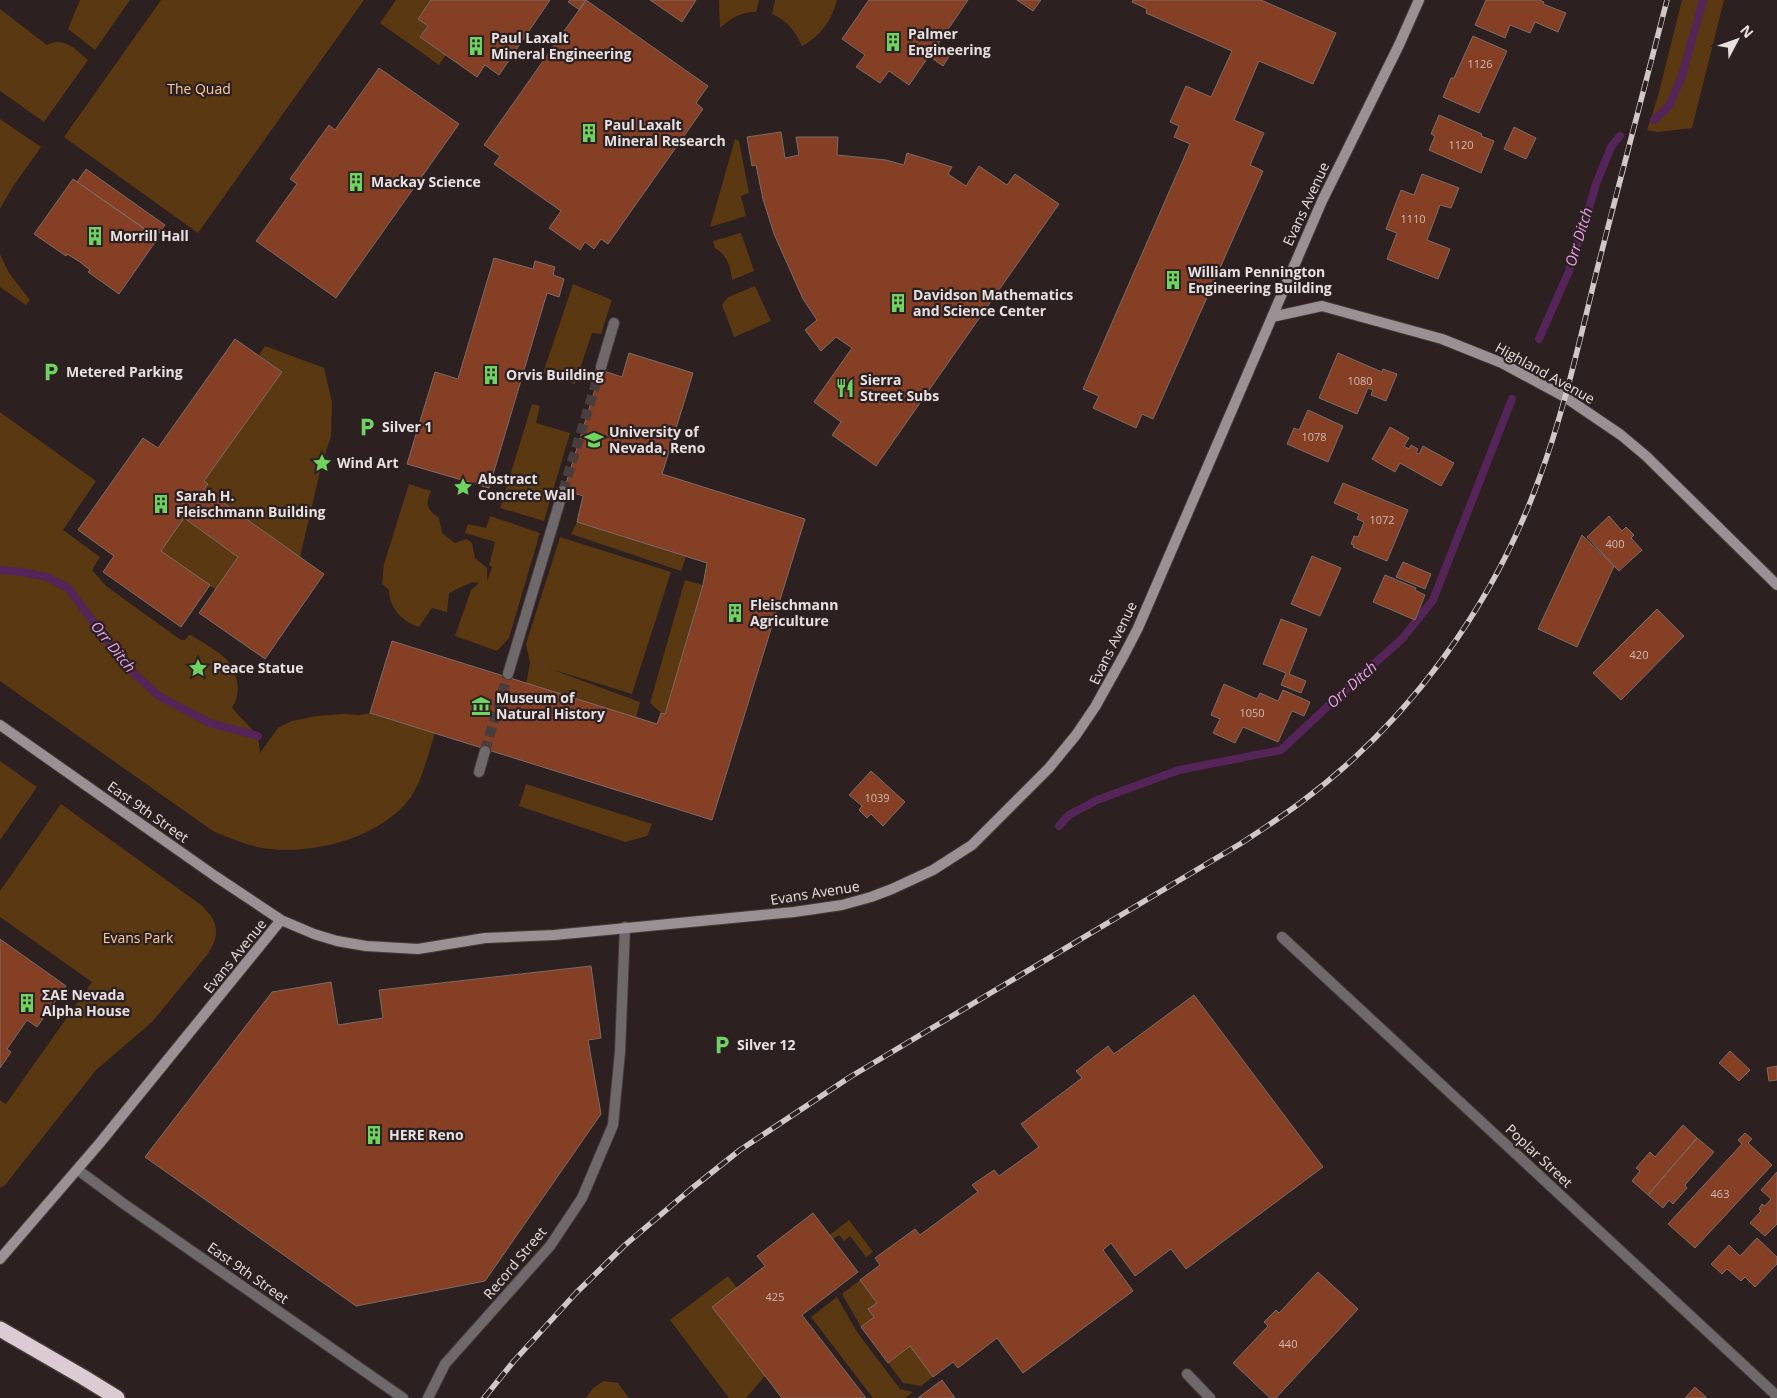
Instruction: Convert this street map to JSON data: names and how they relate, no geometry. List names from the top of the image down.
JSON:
{
  "streets": {
    "street": [
      "Evans Avenue",
      "Highland Avenue",
      "East 9th Street",
      "Poplar Street",
      "Record Street"
    ]
  },
  "crossings": [
    ["Evans Avenue", "Highland Avenue"],
    ["Evans Avenue", "East 9th Street"],
    ["Evans Avenue", "Record Street"]
  ],
  "water": ["Orr Ditch"],
  "parks": ["The Quad", "Evans Park"],
  "places": {
    "building": [
      "Palmer Engineering",
      "Paul Laxalt Mineral Engineering",
      "Paul Laxalt Mineral Research",
      "Mackay Science",
      "Morrill Hall",
      "William Pennington Engineering Building",
      "Davidson Mathematics and Science Center",
      "Orvis Building",
      "Sarah H. Fleischmann Building",
      "Fleischmann Agriculture",
      "ΣΑΕ Nevada Alpha House",
      "HERE Reno"
    ],
    "parking": ["Metered Parking", "Silver 1", "Silver 12"],
    "restaurant": ["Sierra Street Subs"],
    "school or university": ["University of Nevada, Reno"],
    "place": ["Wind Art", "Abstract Concrete Wall", "Peace Statue"],
    "museum": ["Museum of Natural History"]
  },
  "house_numbers": [
    "1126",
    "1120",
    "1110",
    "1080",
    "1078",
    "1072",
    "400",
    "420",
    "1050",
    "1039",
    "463",
    "425",
    "440"
  ],
  "north": "top right"
}
